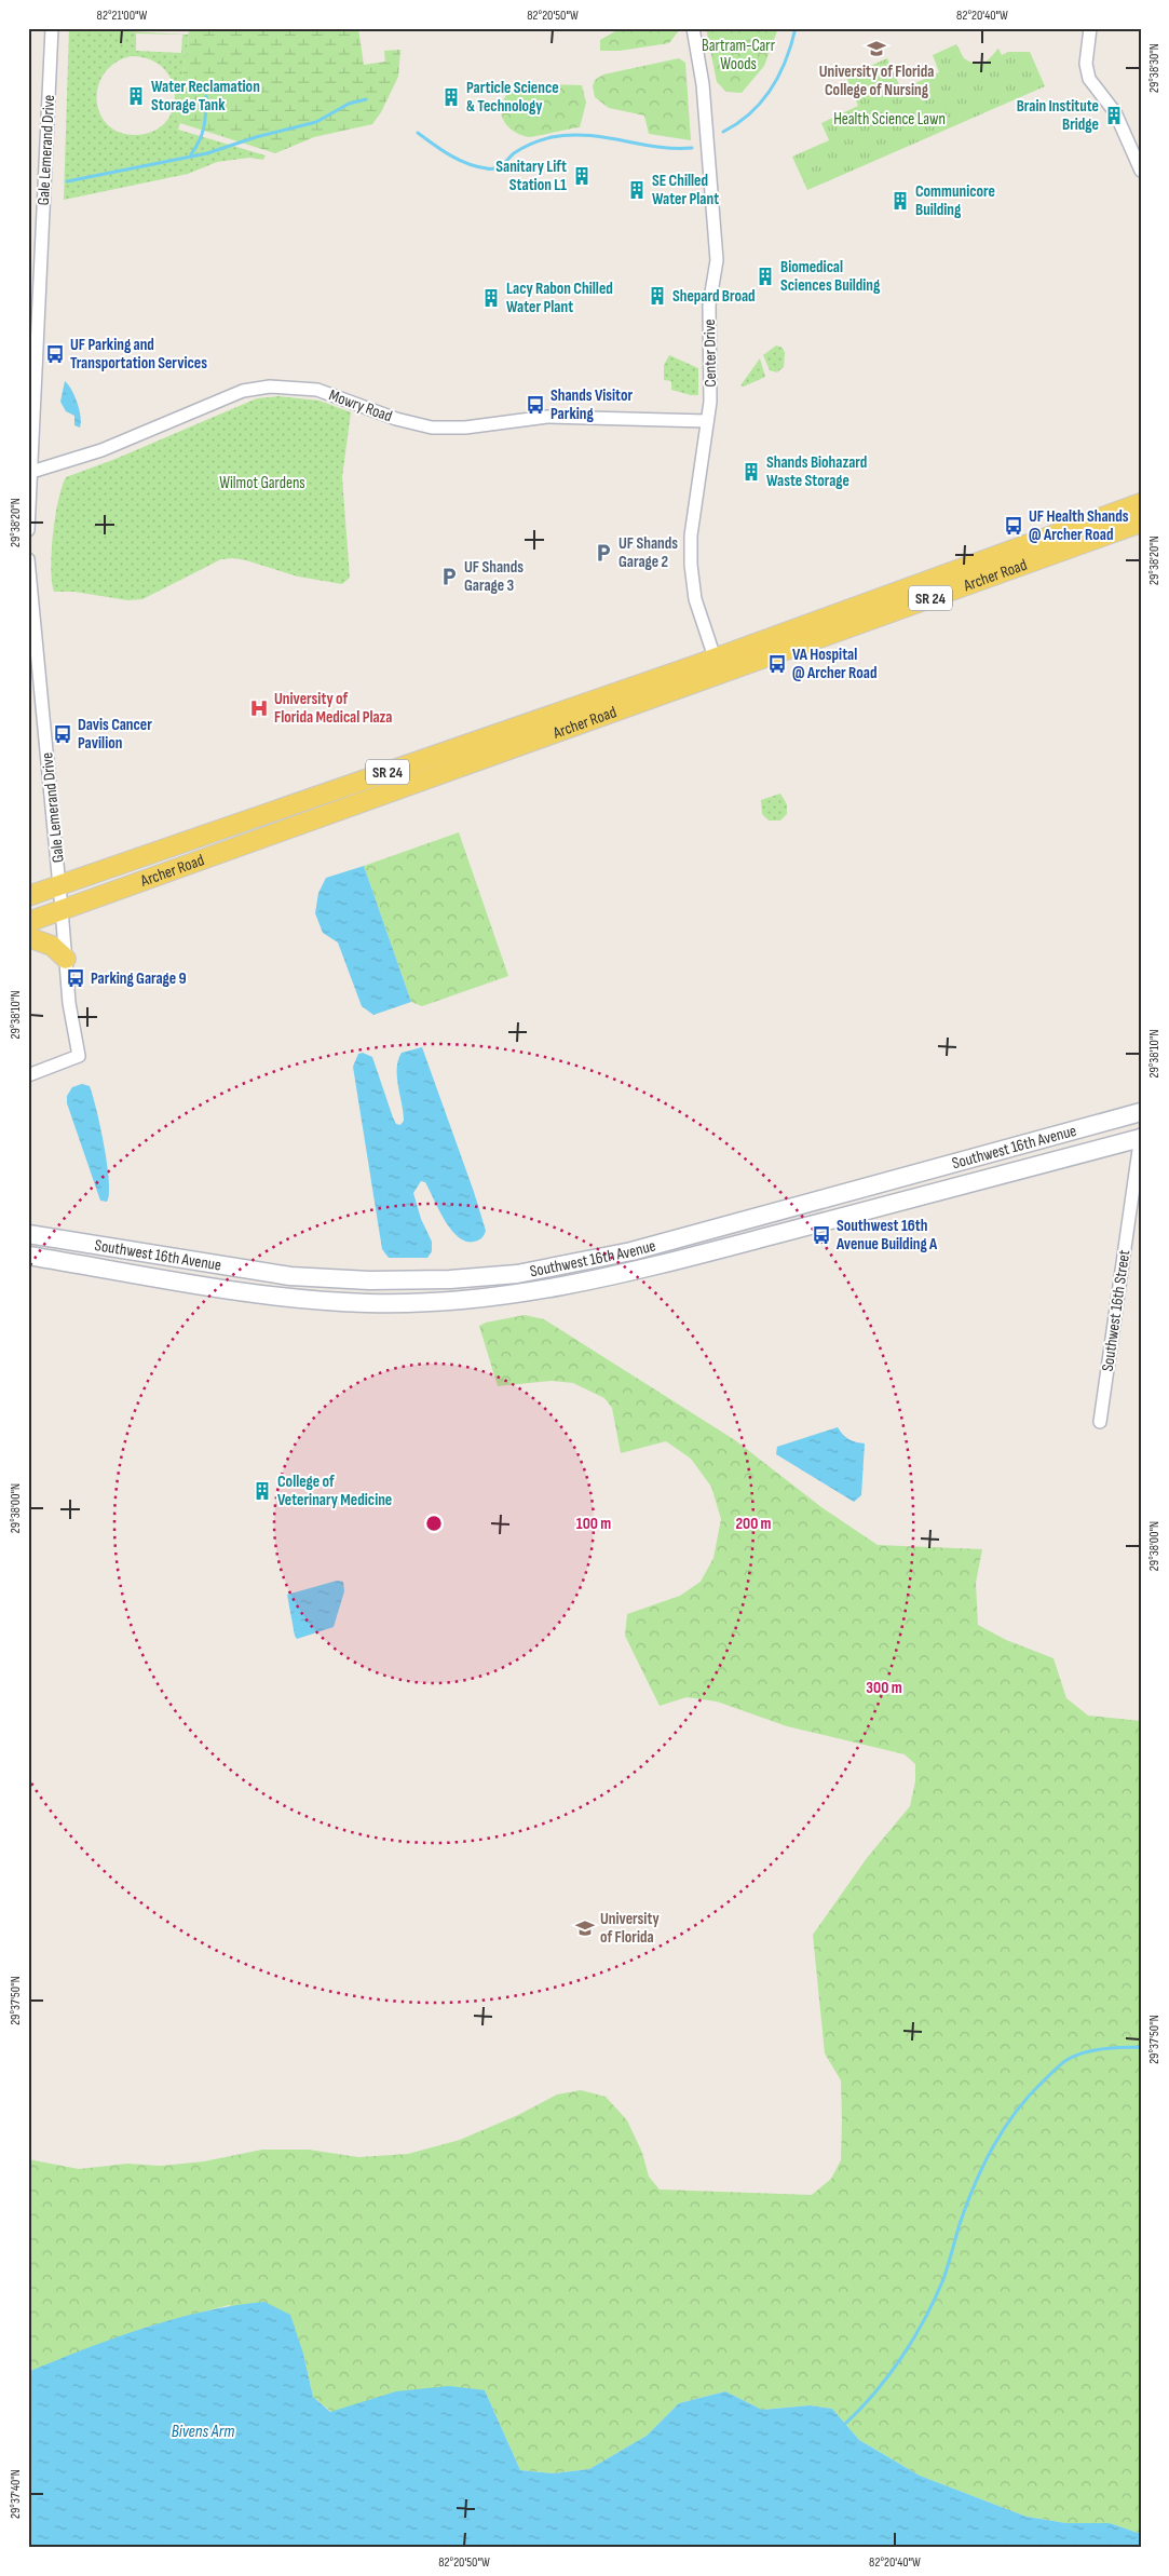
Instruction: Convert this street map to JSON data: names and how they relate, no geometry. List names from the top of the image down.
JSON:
{
  "streets": {
    "main road": ["Archer Road", "SR 24", "Southwest 16th Avenue"],
    "street": [
      "Gale Lemerand Drive",
      "Center Drive",
      "Mowry Road",
      "Southwest 16th Street"
    ]
  },
  "crossings": [
    ["Gale Lemerand Drive", "Mowry Road"],
    ["Gale Lemerand Drive", "Archer Road"],
    ["Center Drive", "Mowry Road"],
    ["Center Drive", "Archer Road"],
    ["Southwest 16th Avenue", "Southwest 16th Street"]
  ],
  "water": ["Bivens Arm"],
  "parks": ["Bartram-Carr Woods", "Health Science Lawn", "Wilmot Gardens"],
  "places": {
    "school or university": ["University of Florida College of Nursing", "University of Florida"],
    "building": [
      "Water Reclamation Storage Tank",
      "Particle Science & Technology",
      "Brain Institute Bridge",
      "Sanitary Lift Station L1",
      "SE Chilled Water Plant",
      "Communicore Building",
      "Biomedical Sciences Building",
      "Shepard Broad",
      "Lacy Rabon Chilled Water Plant",
      "Shands Biohazard Waste Storage",
      "College of Veterinary Medicine"
    ],
    "bus stop": [
      "UF Parking and Transportation Services",
      "Shands Visitor Parking",
      "UF Health Shands @ Archer Road",
      "VA Hospital @ Archer Road",
      "Davis Cancer Pavilion",
      "Parking Garage 9",
      "Southwest 16th Avenue Building A"
    ],
    "parking": ["UF Shands Garage 2", "UF Shands Garage 3"],
    "hospital": ["University of Florida Medical Plaza"]
  },
  "coordinates": [
    "82°21'00\"W",
    "82°20'50\"W",
    "82°20'40\"W",
    "29°38'30\"N",
    "29°38'20\"N",
    "29°38'10\"N",
    "29°38'00\"N",
    "29°37'50\"N",
    "29°37'40\"N"
  ],
  "rings": ["100 m", "200 m", "300 m"]
}
